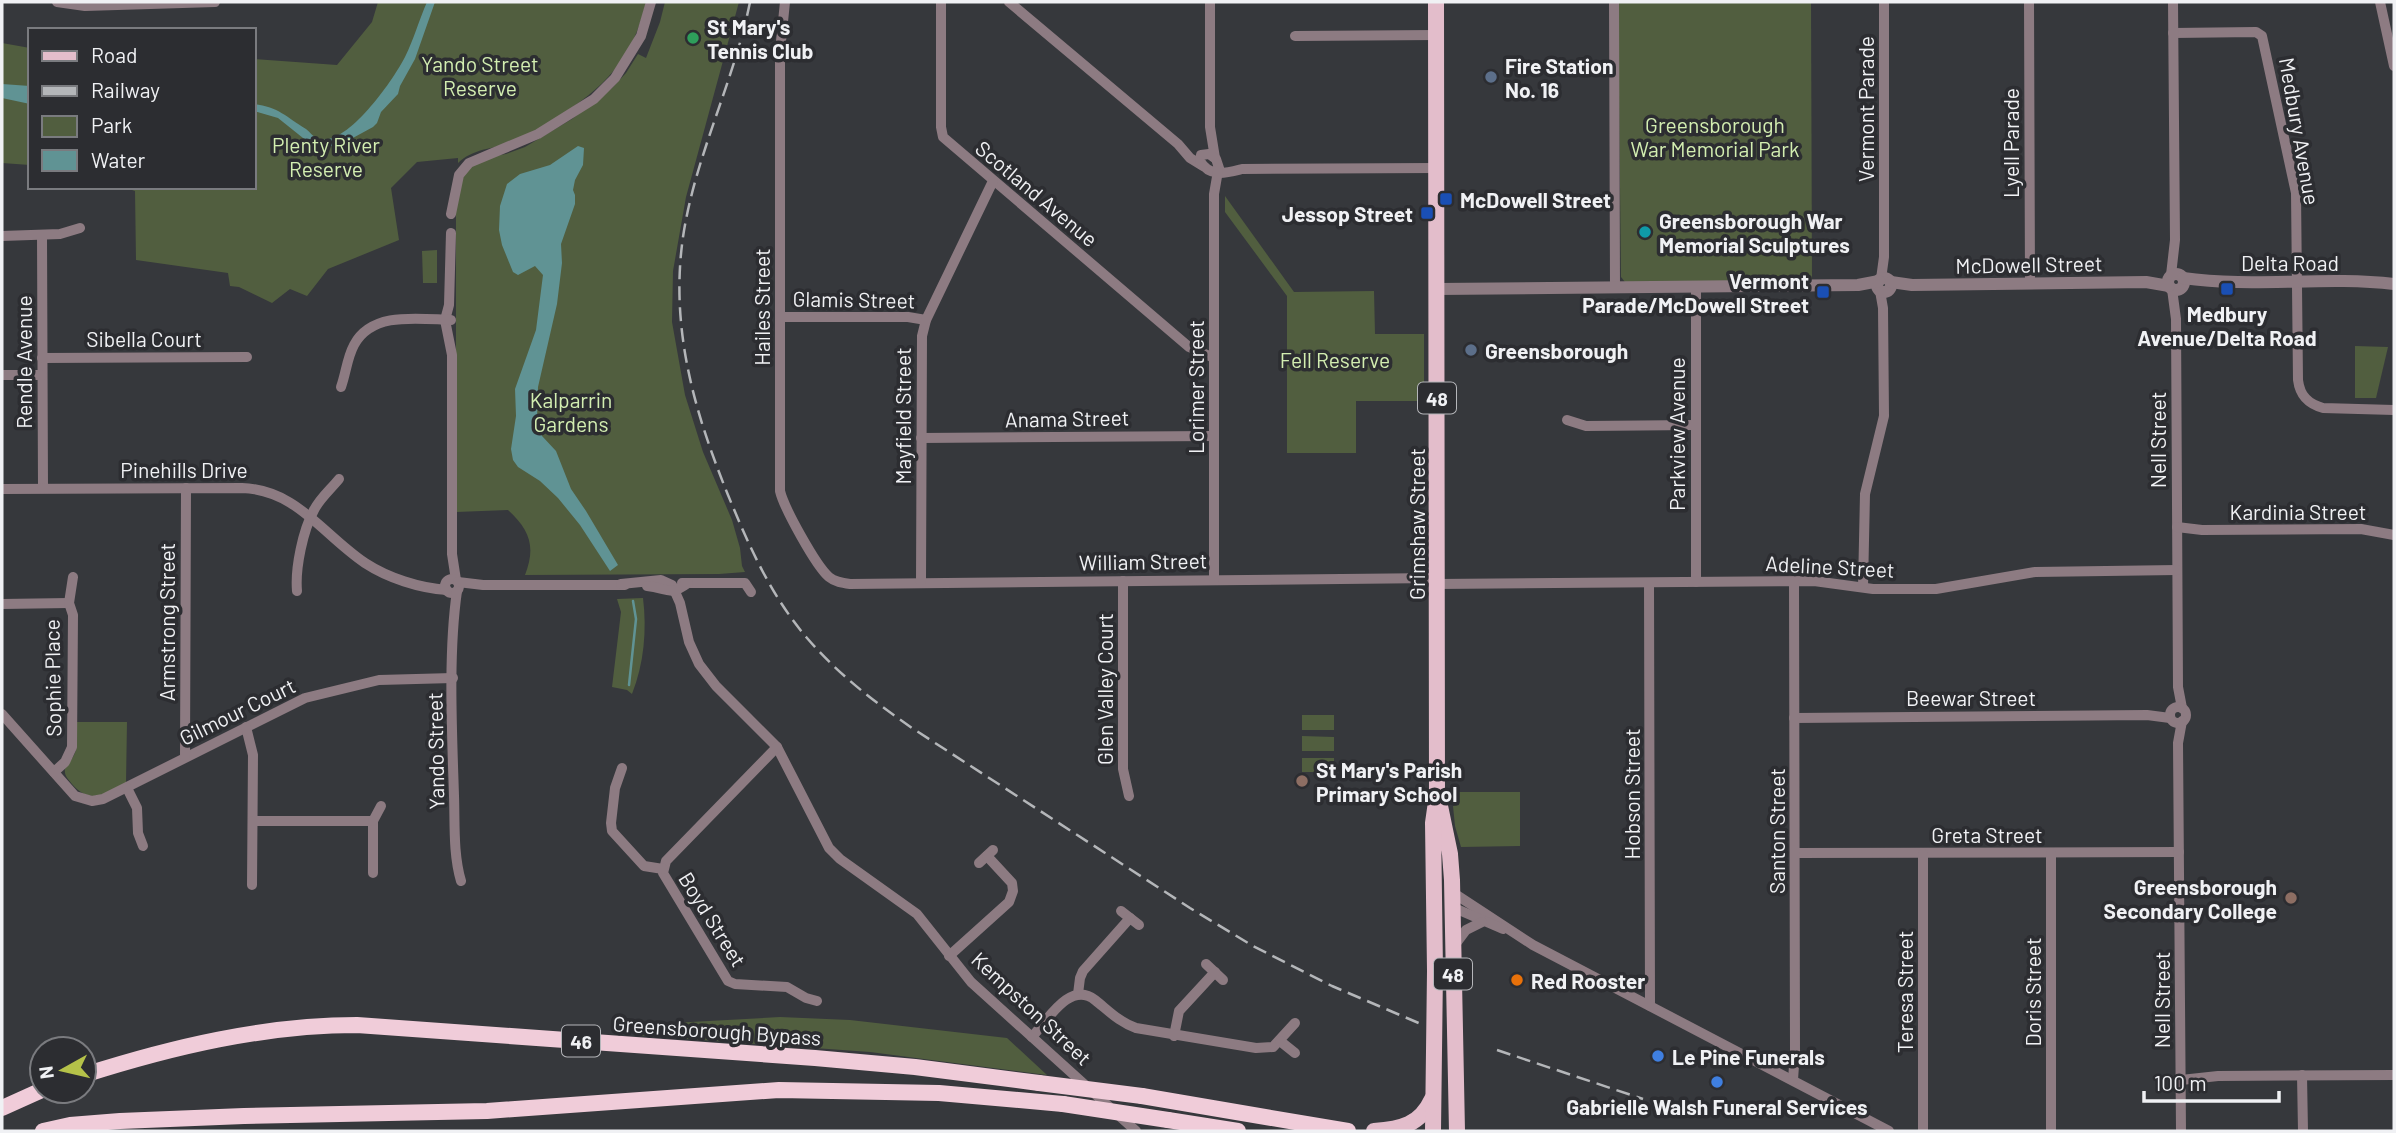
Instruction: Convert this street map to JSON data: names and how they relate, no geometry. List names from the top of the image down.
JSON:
{
  "streets": {
    "highway": ["Greensborough Bypass", "46"],
    "main road": ["48", "Grimshaw Street"],
    "street": [
      "Vermont Parade",
      "Medbury Avenue",
      "Lyell Parade",
      "Scotland Avenue",
      "Delta Road",
      "McDowell Street",
      "Glamis Street",
      "Hailes Street",
      "Sibella Court",
      "Rendle Avenue",
      "Lorimer Street",
      "Mayfield Street",
      "Anama Street",
      "Parkview Avenue",
      "Nell Street",
      "Pinehills Drive",
      "Kardinia Street",
      "William Street",
      "Adeline Street",
      "Armstrong Street",
      "Sophie Place",
      "Glen Valley Court",
      "Beewar Street",
      "Gilmour Court",
      "Yando Street",
      "Hobson Street",
      "Santon Street",
      "Greta Street",
      "Boyd Street",
      "Teresa Street",
      "Doris Street",
      "Kempston Street"
    ]
  },
  "crossings": [
    ["Vermont Parade", "McDowell Street"],
    ["Vermont Parade", "Adeline Street"],
    ["Medbury Avenue", "Delta Road"],
    ["Medbury Avenue", "Nell Street"],
    ["Lyell Parade", "McDowell Street"],
    ["Scotland Avenue", "Lorimer Street"],
    ["Scotland Avenue", "Mayfield Street"],
    ["Delta Road", "McDowell Street"],
    ["Delta Road", "Nell Street"],
    ["McDowell Street", "Parkview Avenue"],
    ["McDowell Street", "Nell Street"],
    ["McDowell Street", "Grimshaw Street"],
    ["Glamis Street", "Hailes Street"],
    ["Glamis Street", "Mayfield Street"],
    ["Hailes Street", "William Street"],
    ["Sibella Court", "Rendle Avenue"],
    ["Rendle Avenue", "Pinehills Drive"],
    ["Lorimer Street", "Anama Street"],
    ["Lorimer Street", "William Street"],
    ["Mayfield Street", "Anama Street"],
    ["Mayfield Street", "William Street"],
    ["Parkview Avenue", "Adeline Street"],
    ["Nell Street", "Kardinia Street"],
    ["Nell Street", "Adeline Street"],
    ["Nell Street", "Beewar Street"],
    ["Nell Street", "Greta Street"],
    ["Pinehills Drive", "Armstrong Street"],
    ["Pinehills Drive", "Yando Street"],
    ["Pinehills Drive", "Kempston Street"],
    ["Grimshaw Street", "William Street"],
    ["Grimshaw Street", "Adeline Street"],
    ["William Street", "Adeline Street"],
    ["William Street", "Glen Valley Court"],
    ["Adeline Street", "Hobson Street"],
    ["Adeline Street", "Santon Street"],
    ["Armstrong Street", "Gilmour Court"],
    ["Sophie Place", "Gilmour Court"],
    ["Beewar Street", "Santon Street"],
    ["Gilmour Court", "Yando Street"],
    ["Santon Street", "Greta Street"],
    ["Greta Street", "Teresa Street"],
    ["Greta Street", "Doris Street"],
    ["Boyd Street", "Kempston Street"]
  ],
  "parks": [
    "Yando Street Reserve",
    "Greensborough War Memorial Park",
    "Plenty River Reserve",
    "Fell Reserve",
    "Kalparrin Gardens"
  ],
  "places": {
    "other": [
      "St Mary's Tennis Club",
      "Fire Station No. 16",
      "Greensborough War Memorial Sculptures",
      "Greensborough",
      "St Mary's Parish Primary School",
      "Greensborough Secondary College",
      "Red Rooster",
      "Le Pine Funerals",
      "Gabrielle Walsh Funeral Services"
    ],
    "transit": [
      "McDowell Street",
      "Jessop Street",
      "Medbury Avenue/Delta Road",
      "Vermont Parade/McDowell Street"
    ]
  },
  "legend": [
    "Road",
    "Railway",
    "Park",
    "Water"
  ],
  "scale_bar": "100 m",
  "north": "left"
}
